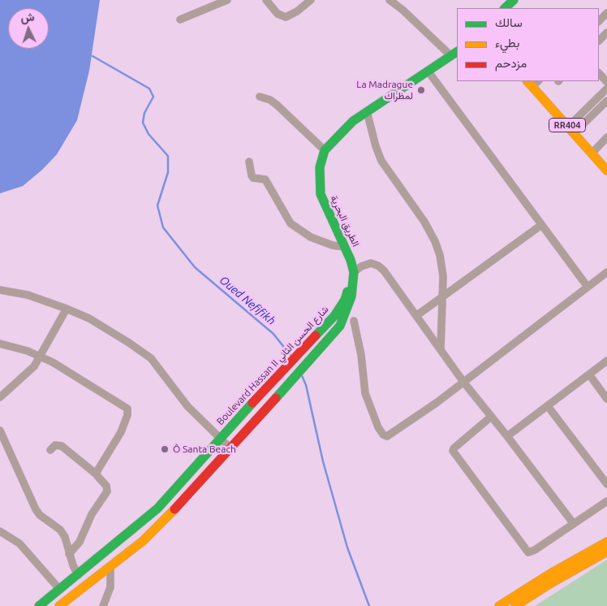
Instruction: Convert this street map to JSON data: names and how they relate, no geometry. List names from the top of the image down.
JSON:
{
  "streets": {
    "main road": ["RR404", "الطريق البحرية", "Boulevard Hassan II شارع الحسن الثاني"]
  },
  "crossings": [
    ["الطريق البحرية", "Boulevard Hassan II شارع الحسن الثاني"]
  ],
  "water": ["Oued Nefifikh"],
  "places": ["La Madrague لمظراك", "Ô Santa Beach"],
  "legend": ["سالك", "بطيء", "مزدحم"],
  "north": "top"
}
